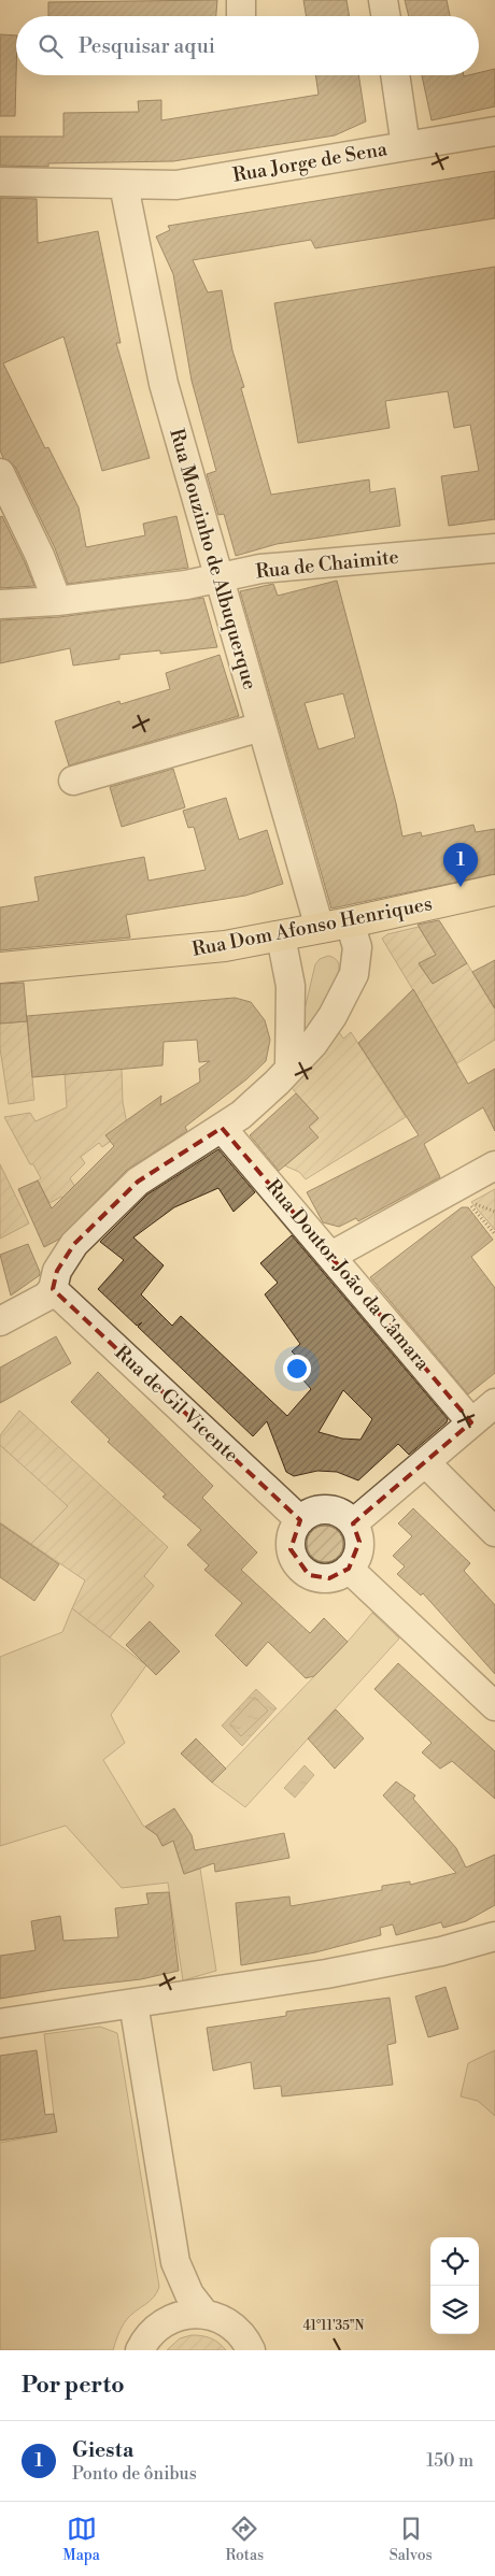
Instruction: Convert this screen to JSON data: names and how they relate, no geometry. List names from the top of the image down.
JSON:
{
  "streets": {
    "main road": ["Rua Dom Afonso Henriques"],
    "street": [
      "Rua Jorge de Sena",
      "Rua Mouzinho de Albuquerque",
      "Rua de Chaimite",
      "Rua Doutor João da Câmara",
      "Rua de Gil Vicente"
    ]
  },
  "crossings": [
    ["Rua Jorge de Sena", "Rua Mouzinho de Albuquerque"],
    ["Rua Mouzinho de Albuquerque", "Rua de Chaimite"],
    ["Rua Mouzinho de Albuquerque", "Rua Dom Afonso Henriques"]
  ],
  "page": {
    "search": "Pesquisar aqui",
    "pins": "1",
    "heading": "Por perto",
    "list": [
      {
        "mark": "1",
        "name": "Giesta",
        "note": "Ponto de ônibus",
        "value": "150 m"
      }
    ],
    "nav": ["Mapa", "Rotas", "Salvos"]
  },
  "coordinates": ["41°11'35\"N"]
}
